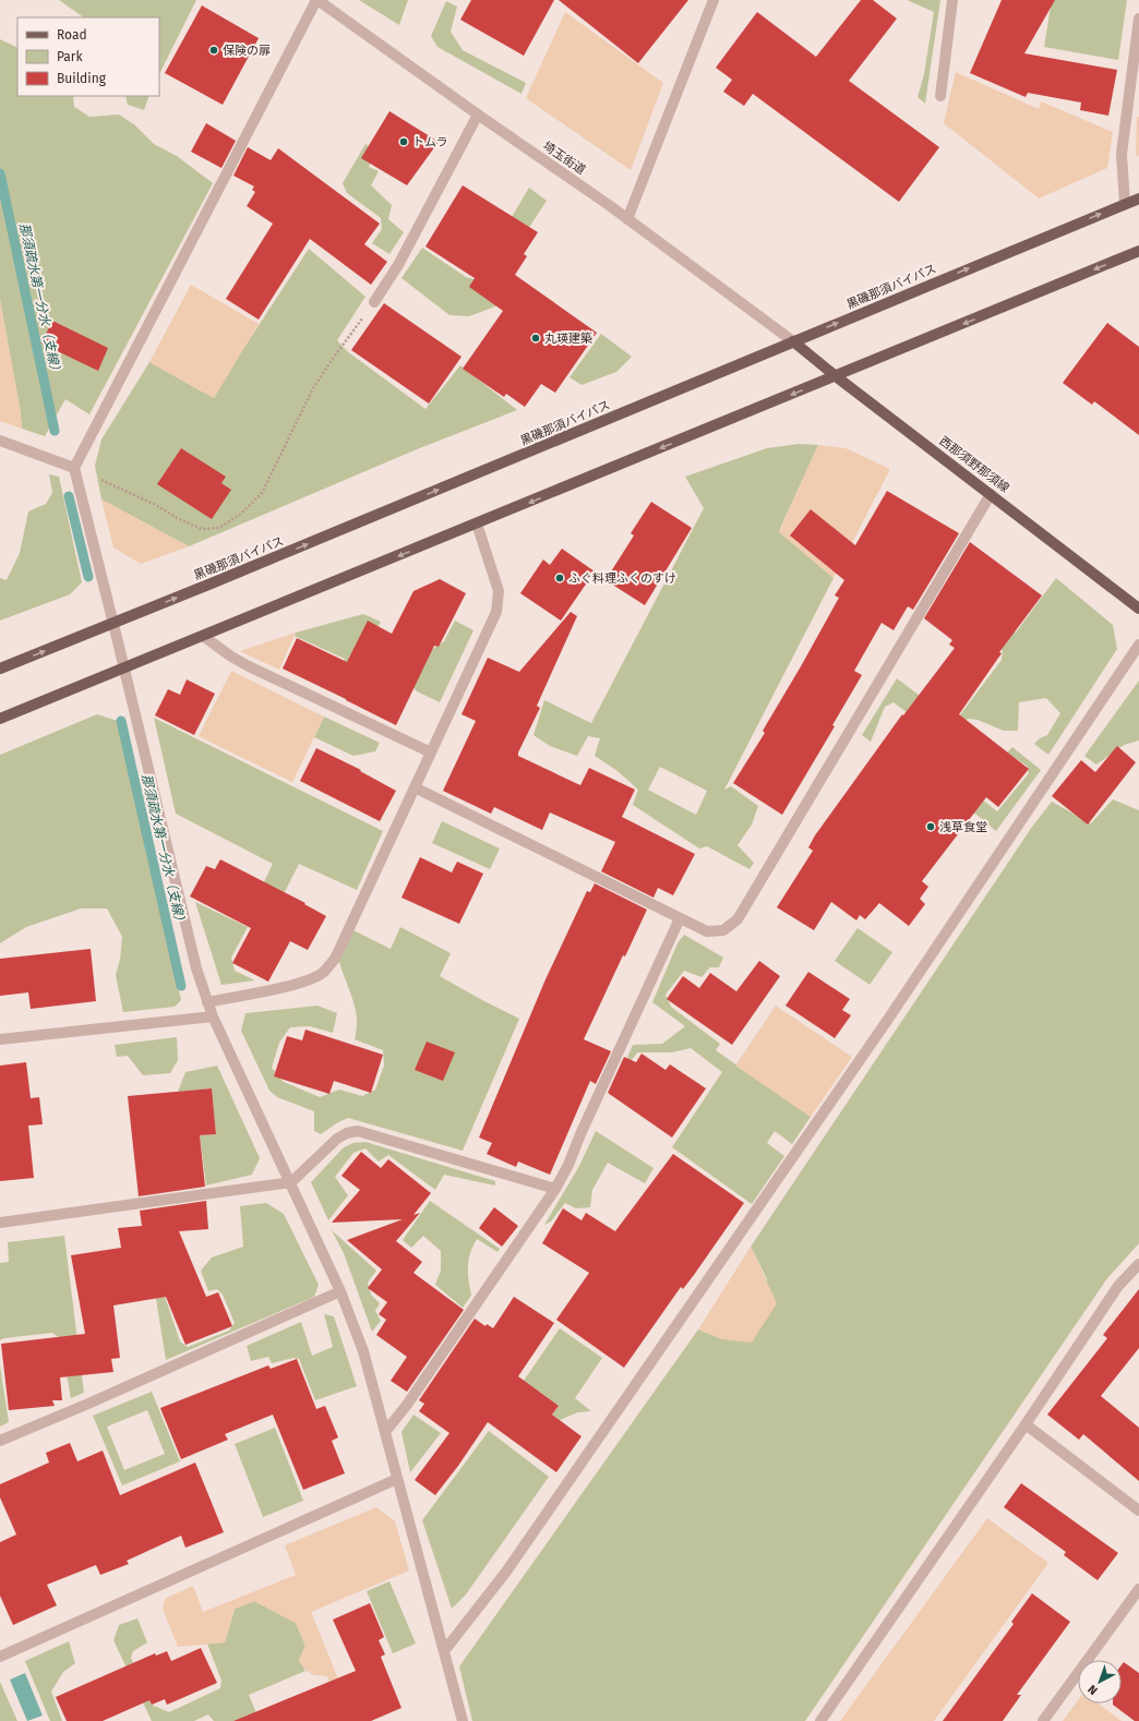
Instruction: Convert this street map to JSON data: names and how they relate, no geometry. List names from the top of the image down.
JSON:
{
  "streets": {
    "main road": ["黒磯那須バイパス", "西那須野那須線"],
    "street": ["埼玉街道"]
  },
  "crossings": [
    ["埼玉街道", "黒磯那須バイパス"],
    ["埼玉街道", "西那須野那須線"],
    ["黒磯那須バイパス", "西那須野那須線"]
  ],
  "water": ["那須疏水第一分水（支線）"],
  "places": [
    "保険の扉",
    "トムラ",
    "丸瑛建築",
    "ふぐ料理ふくのすけ",
    "浅草食堂"
  ],
  "legend": ["Road", "Park", "Building"],
  "north": "bottom left"
}
